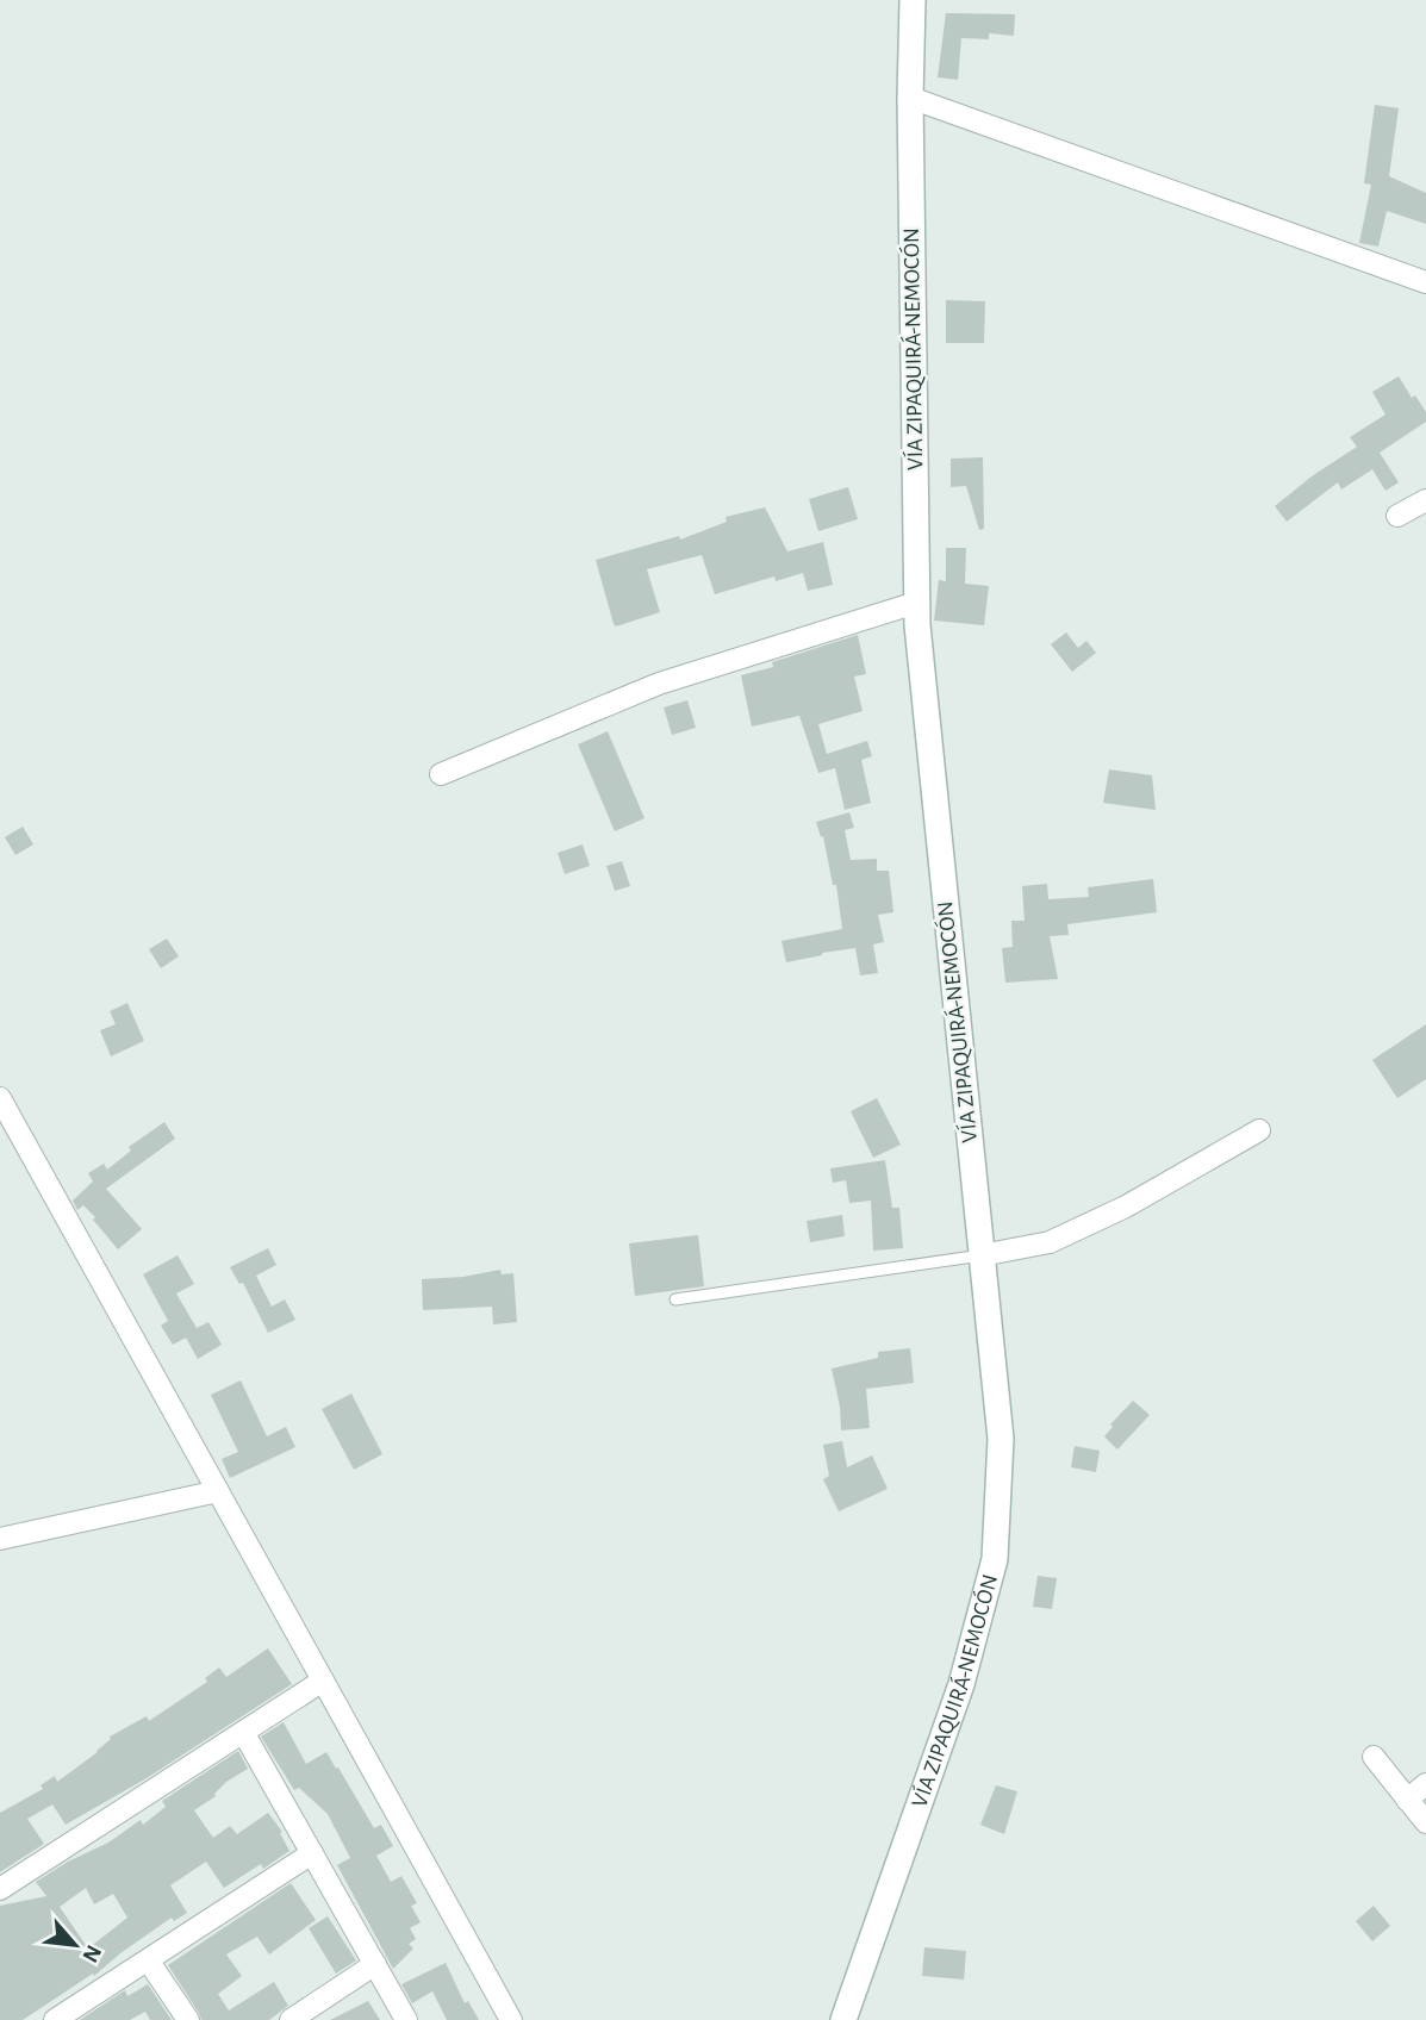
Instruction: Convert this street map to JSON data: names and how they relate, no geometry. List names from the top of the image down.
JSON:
{
  "streets": {
    "main road": ["VÍA ZIPAQUIRÁ-NEMOCÓN"]
  },
  "north": "bottom right"
}
